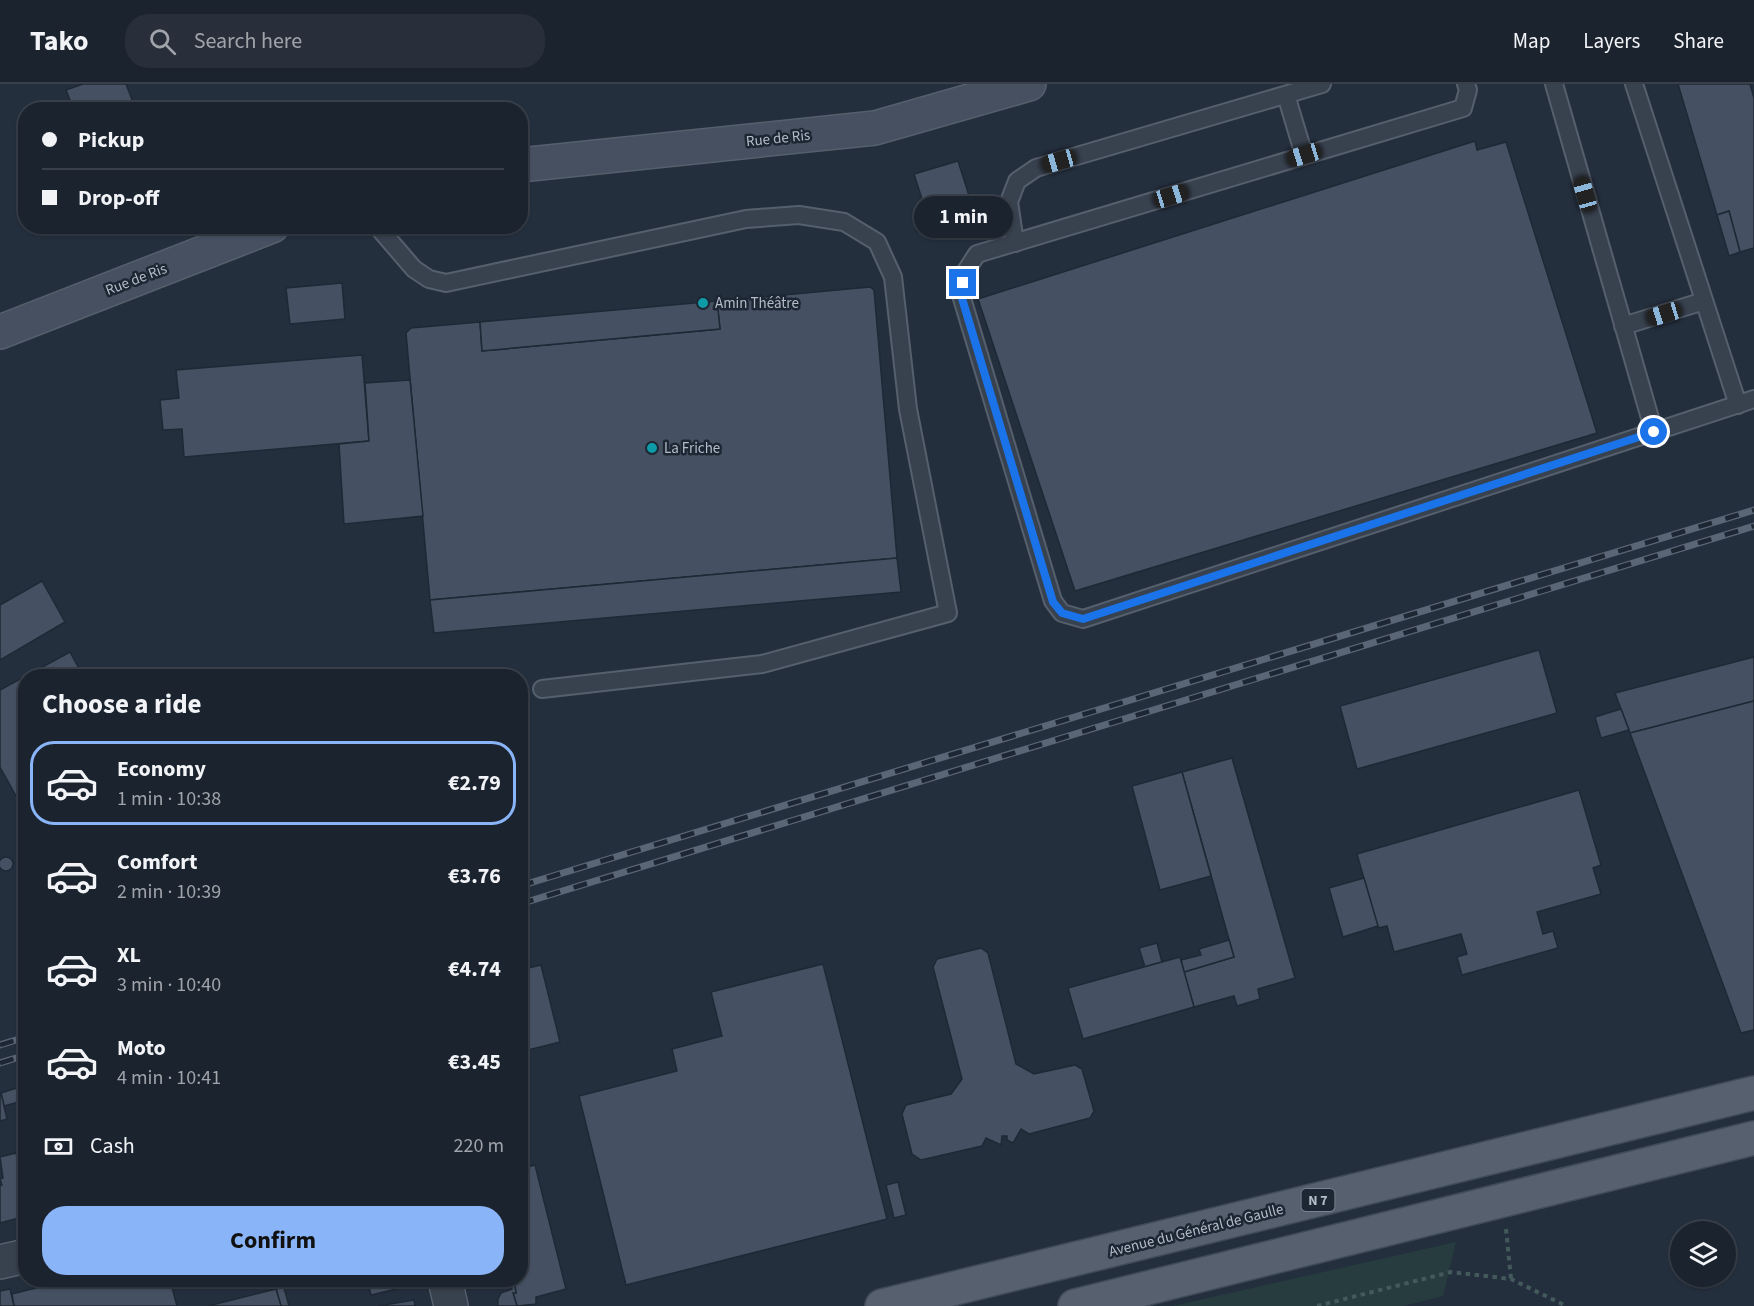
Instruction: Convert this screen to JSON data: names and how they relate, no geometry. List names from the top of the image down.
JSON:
{
  "streets": {
    "main road": ["Rue de Ris", "N 7", "Avenue du Général de Gaulle"]
  },
  "places": ["Amin Théâtre", "La Friche"],
  "page": {
    "header": "Tako",
    "search": "Search here",
    "nav": ["Map", "Layers", "Share"],
    "banner": ["Pickup", "Drop-off"],
    "bubble": "1 min",
    "heading": "Choose a ride",
    "list": [
      {
        "name": "Economy",
        "note": "1 min · 10:38",
        "value": "€2.79"
      },
      {
        "name": "Comfort",
        "note": "2 min · 10:39",
        "value": "€3.76"
      },
      {
        "name": "XL",
        "note": "3 min · 10:40",
        "value": "€4.74"
      },
      {
        "name": "Moto",
        "note": "4 min · 10:41",
        "value": "€3.45"
      }
    ],
    "pay": ["Cash", "220 m"],
    "buttons": "Confirm"
  }
}
